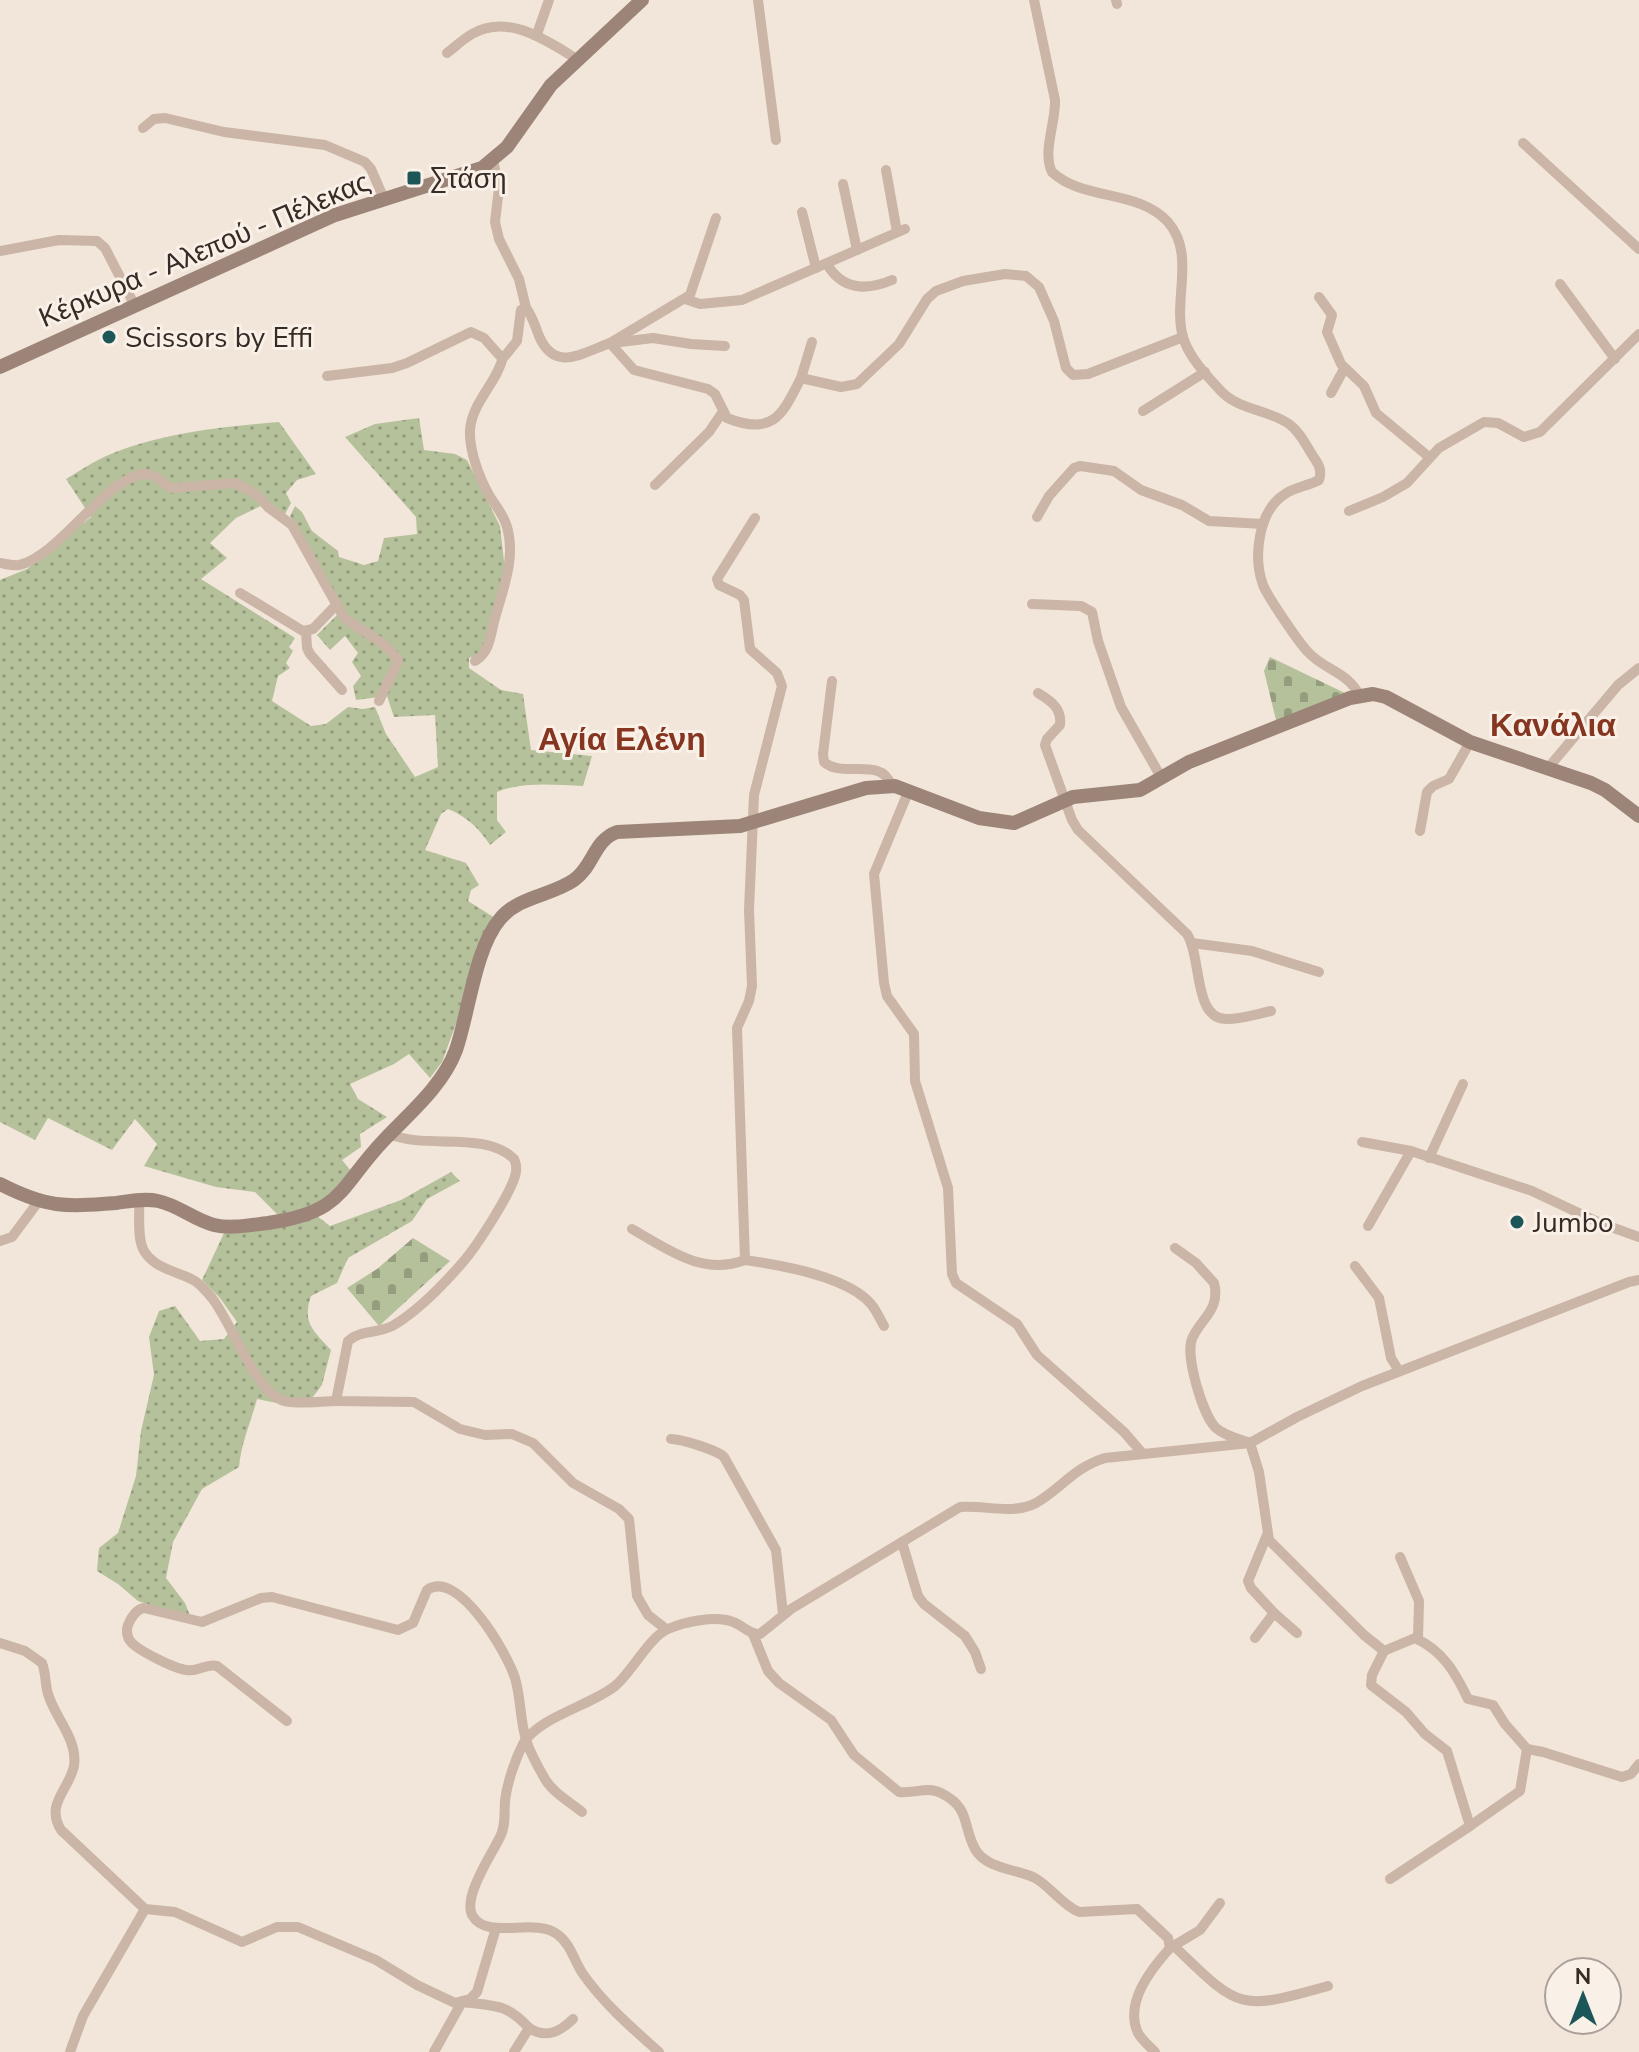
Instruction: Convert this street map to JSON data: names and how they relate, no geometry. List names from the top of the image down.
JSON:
{
  "streets": {
    "street": ["Κέρκυρα - Αλεπού - Πέλεκας"]
  },
  "districts": ["Κανάλια", "Αγία Ελένη"],
  "places": {
    "transit": ["Στάση"],
    "other": ["Scissors by Effi", "Jumbo"]
  },
  "north": "top"
}
